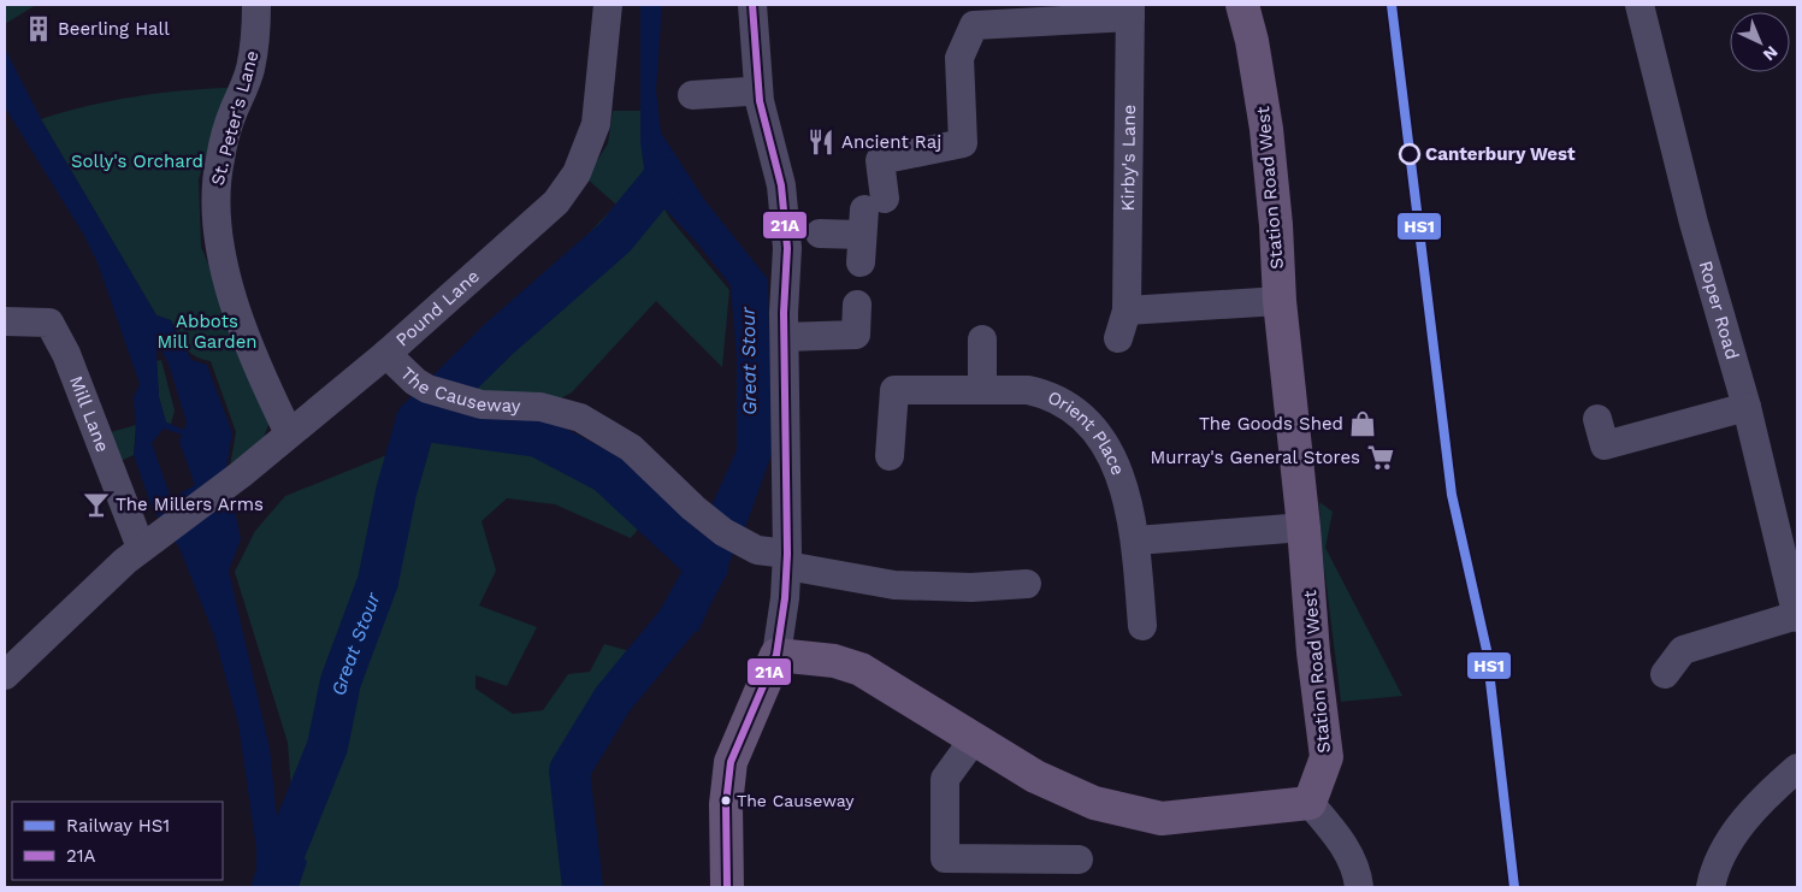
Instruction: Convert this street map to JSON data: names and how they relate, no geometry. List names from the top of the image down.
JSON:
{
  "streets": {
    "main road": ["Station Road West"],
    "street": [
      "St. Peter's Lane",
      "Kirby's Lane",
      "Pound Lane",
      "Roper Road",
      "The Causeway",
      "Mill Lane",
      "Orient Place"
    ]
  },
  "crossings": [
    ["St. Peter's Lane", "Pound Lane"],
    ["Pound Lane", "The Causeway"],
    ["Pound Lane", "Mill Lane"]
  ],
  "water": ["Great Stour"],
  "parks": ["Solly's Orchard", "Abbots Mill Garden"],
  "places": {
    "building": ["Beerling Hall"],
    "restaurant": ["Ancient Raj"],
    "other": ["Canterbury West", "The Causeway"],
    "shop": ["The Goods Shed"],
    "supermarket": ["Murray's General Stores"],
    "bar": ["The Millers Arms"]
  },
  "lines": ["rail line HS1", "transit line 21A"],
  "legend": ["Railway HS1", "21A"],
  "north": "bottom right"
}
